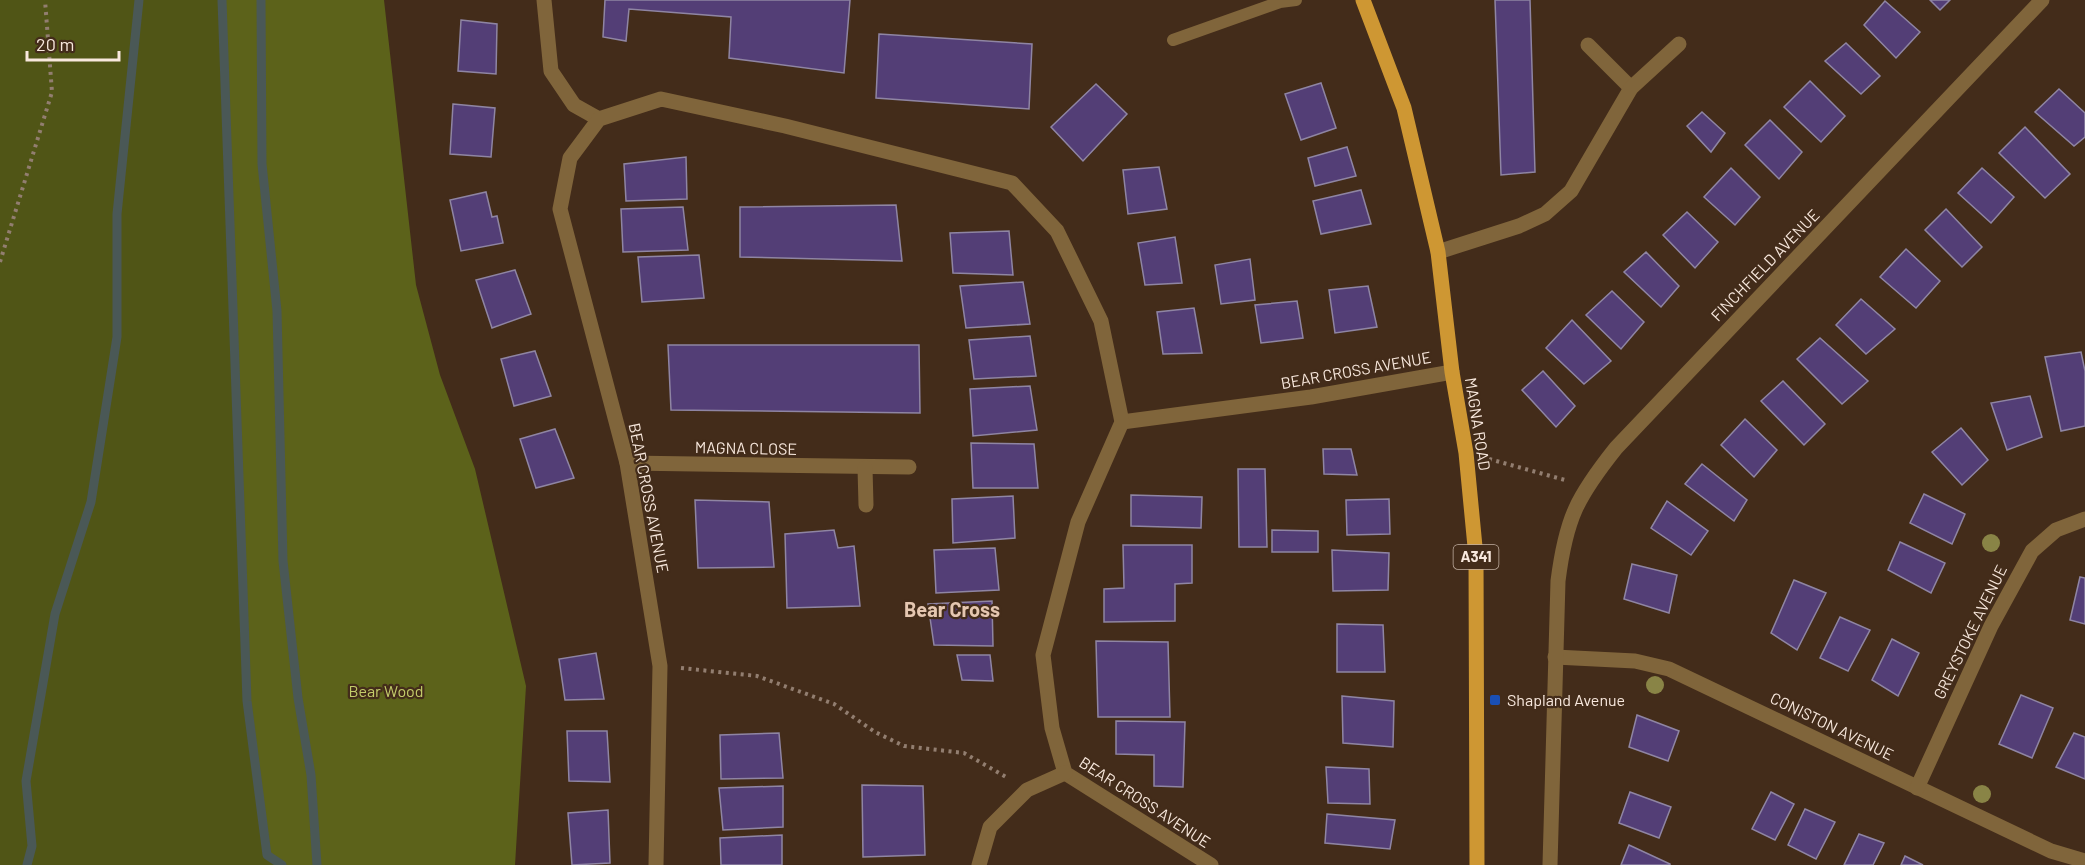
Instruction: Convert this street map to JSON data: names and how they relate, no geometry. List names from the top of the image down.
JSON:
{
  "streets": {
    "main road": ["MAGNA ROAD", "A341"],
    "street": [
      "FINCHFIELD AVENUE",
      "BEAR CROSS AVENUE",
      "MAGNA CLOSE",
      "GREYSTOKE AVENUE",
      "CONISTON AVENUE"
    ]
  },
  "crossings": [
    ["FINCHFIELD AVENUE", "CONISTON AVENUE"],
    ["BEAR CROSS AVENUE", "MAGNA ROAD"],
    ["BEAR CROSS AVENUE", "MAGNA CLOSE"],
    ["GREYSTOKE AVENUE", "CONISTON AVENUE"]
  ],
  "districts": ["Bear Cross"],
  "parks": ["Bear Wood"],
  "places": {
    "transit": ["Shapland Avenue"]
  },
  "scale_bar": "20 m"
}
